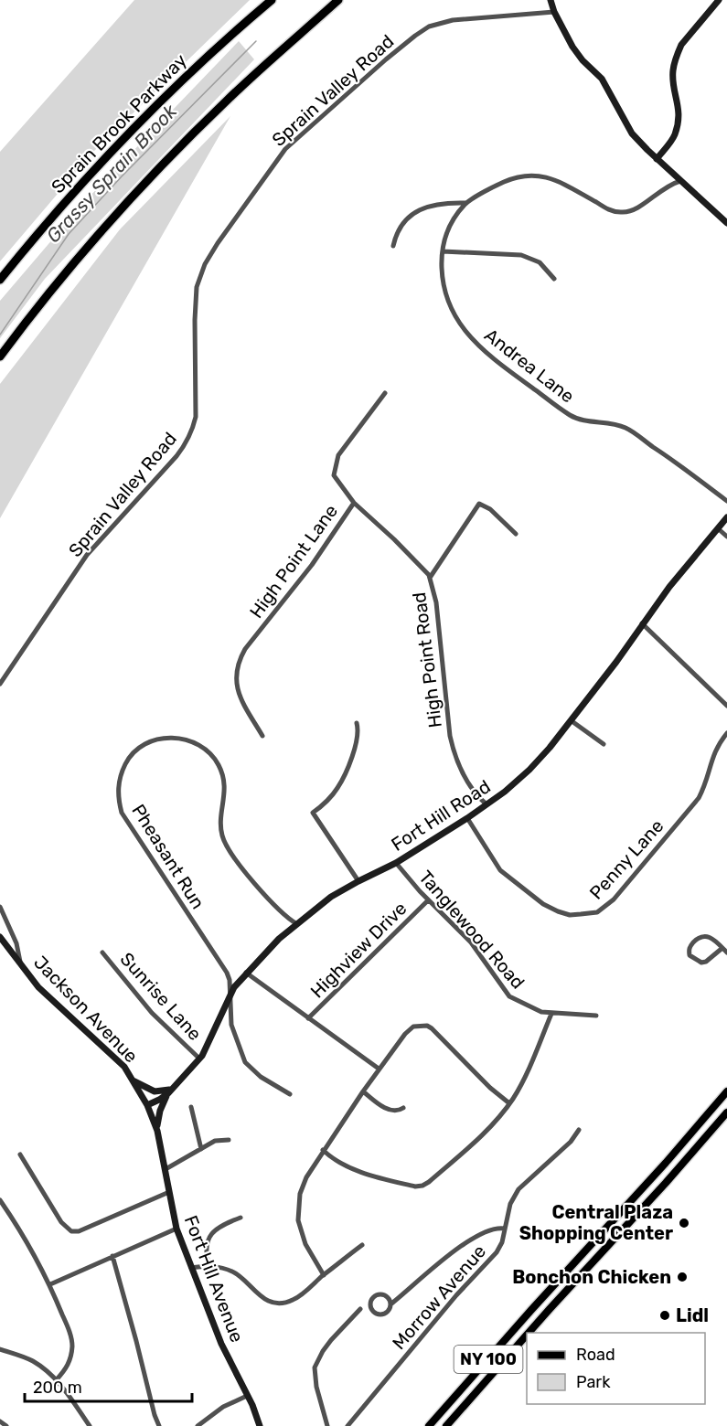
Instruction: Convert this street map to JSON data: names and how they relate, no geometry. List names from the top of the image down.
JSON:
{
  "streets": {
    "highway": ["Sprain Brook Parkway"],
    "main road": ["NY 100"],
    "street": [
      "Sprain Valley Road",
      "Andrea Lane",
      "High Point Lane",
      "High Point Road",
      "Fort Hill Road",
      "Pheasant Run",
      "Penny Lane",
      "Tanglewood Road",
      "Highview Drive",
      "Sunrise Lane",
      "Jackson Avenue",
      "Fort Hill Avenue",
      "Morrow Avenue"
    ]
  },
  "crossings": [
    ["High Point Lane", "High Point Road"],
    ["High Point Road", "Fort Hill Road"],
    ["Fort Hill Road", "Pheasant Run"],
    ["Fort Hill Road", "Penny Lane"],
    ["Fort Hill Road", "Tanglewood Road"],
    ["Fort Hill Road", "Sunrise Lane"],
    ["Fort Hill Road", "Jackson Avenue"],
    ["Fort Hill Road", "Fort Hill Avenue"],
    ["Tanglewood Road", "Highview Drive"],
    ["Jackson Avenue", "Fort Hill Avenue"]
  ],
  "water": ["Grassy Sprain Brook"],
  "places": ["Central Plaza Shopping Center", "Bonchon Chicken", "Lidl"],
  "legend": ["Road", "Park"],
  "scale_bar": "200 m"
}
